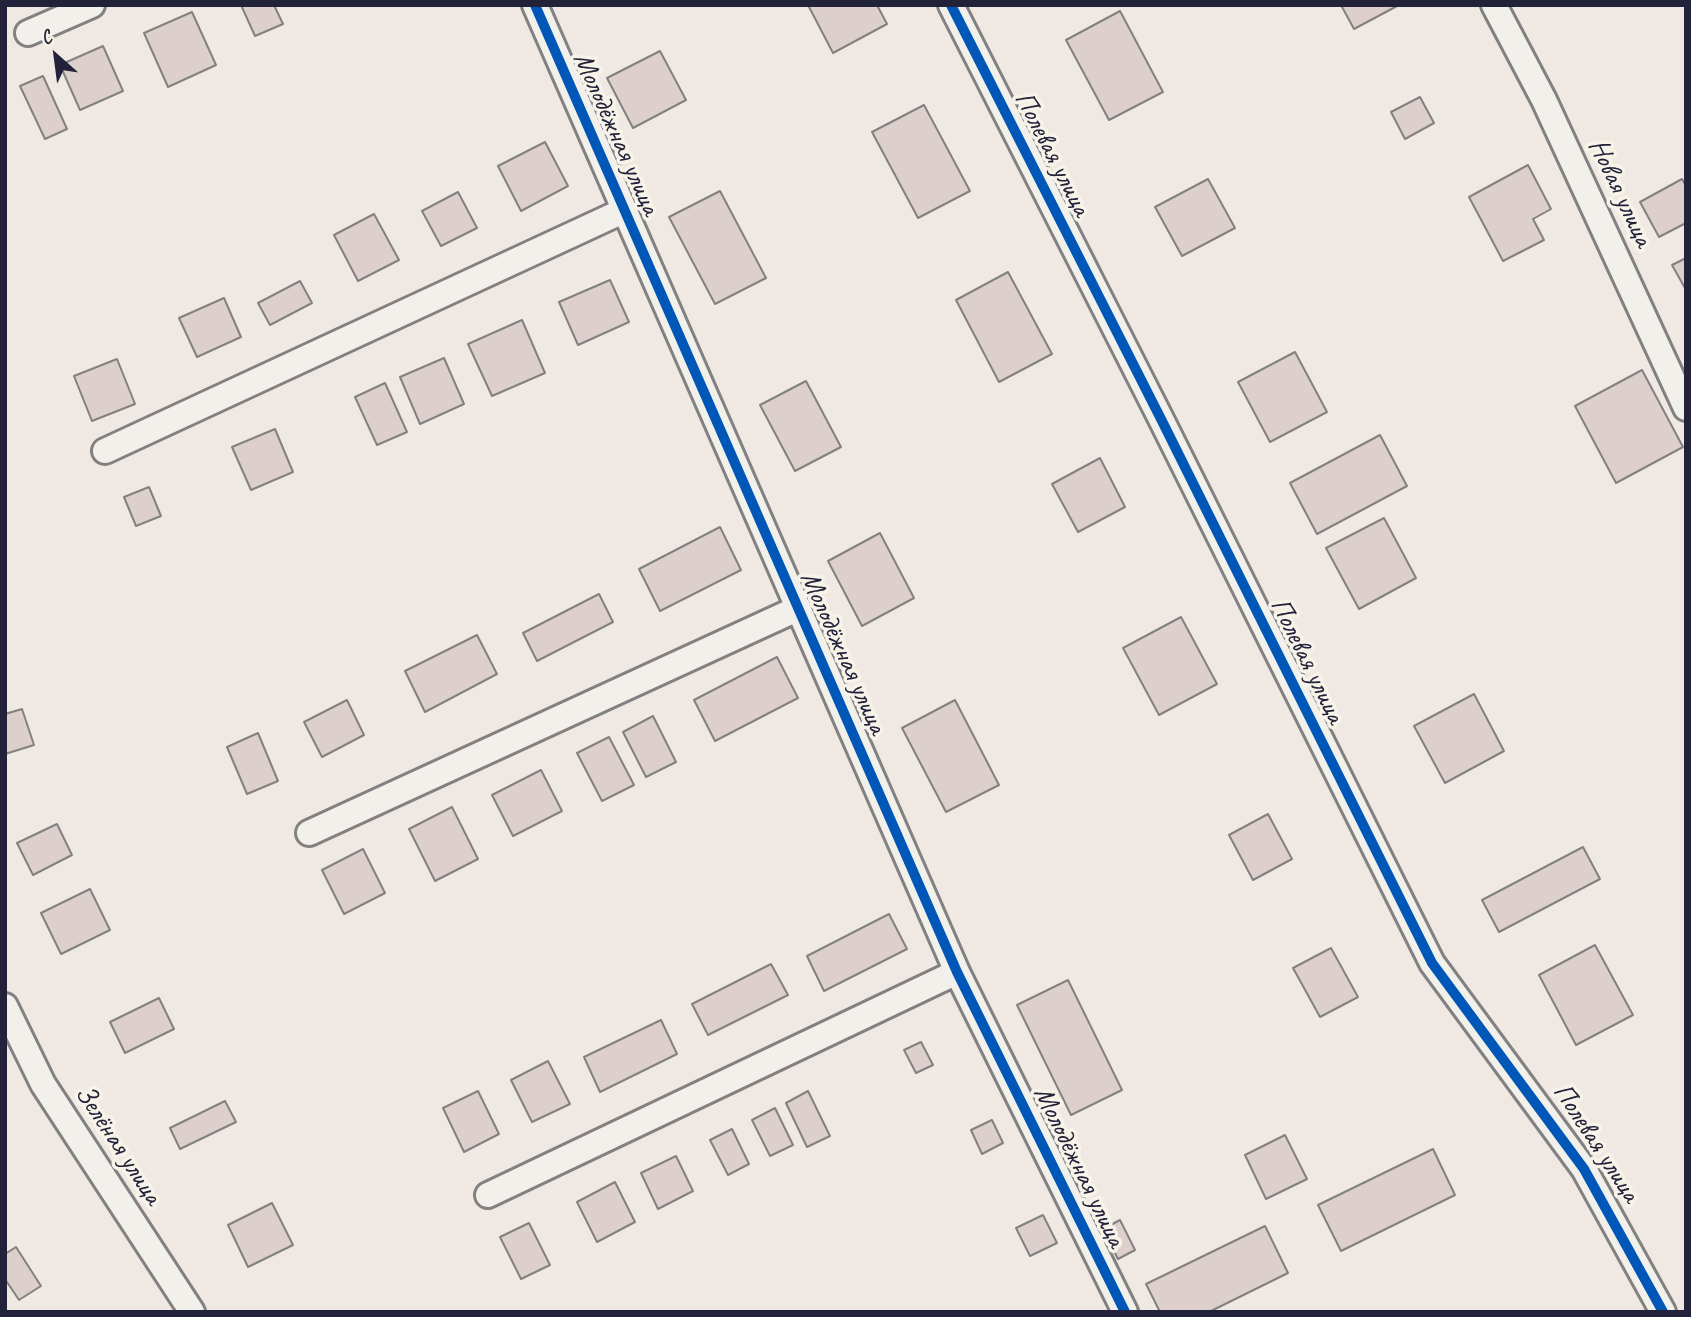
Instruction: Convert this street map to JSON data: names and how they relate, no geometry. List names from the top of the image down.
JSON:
{
  "streets": {
    "street": [
      "Молодёжная улица",
      "Полевая улица",
      "Новая улица",
      "Зелёная улица"
    ]
  },
  "north": "top left"
}
